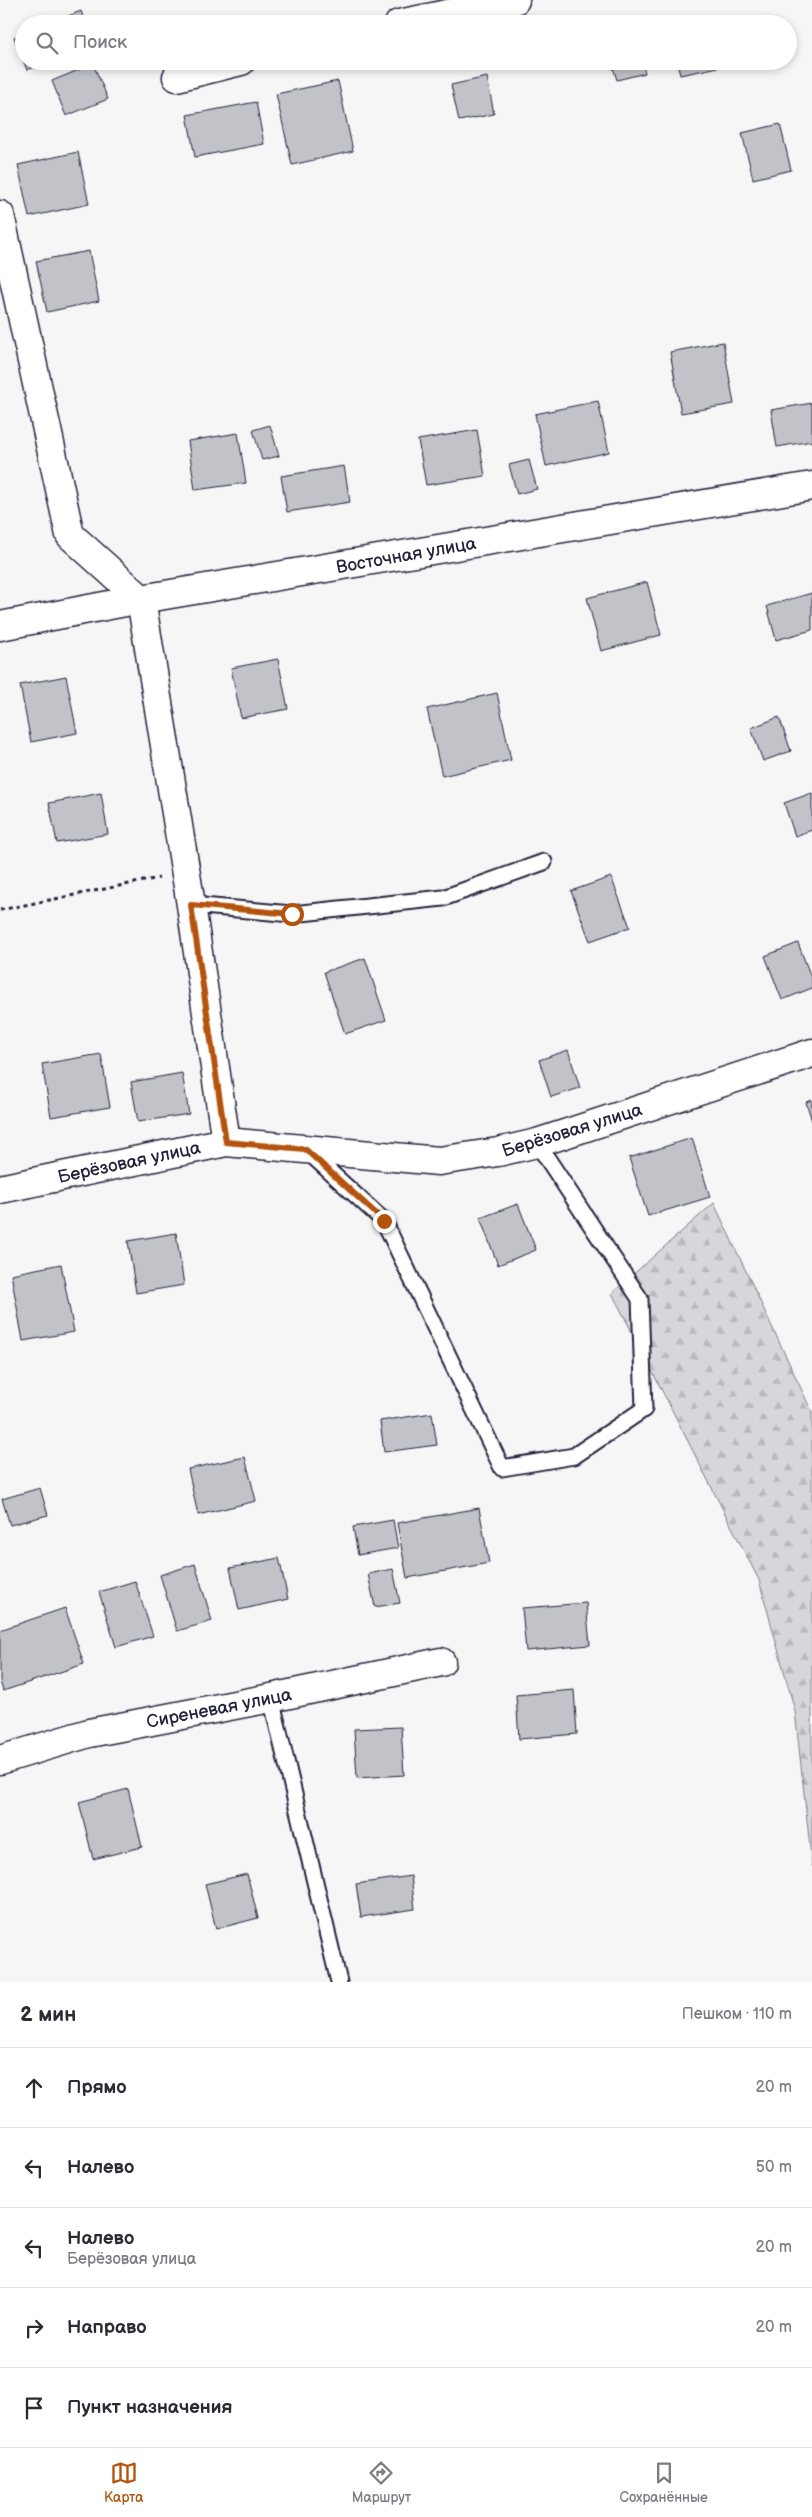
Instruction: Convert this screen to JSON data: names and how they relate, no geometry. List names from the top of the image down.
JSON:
{
  "streets": {
    "street": ["Восточная улица", "Берёзовая улица", "Сиреневая улица"]
  },
  "page": {
    "search": "Поиск",
    "heading": ["2 мин", "Пешком · 110 m"],
    "list": [
      ["Прямо", "20 m"],
      ["Налево", "50 m"],
      ["Налево", "Берёзовая улица", "20 m"],
      ["Направо", "20 m"],
      "Пункт назначения"
    ],
    "nav": ["Карта", "Маршрут", "Сохранённые"]
  }
}
